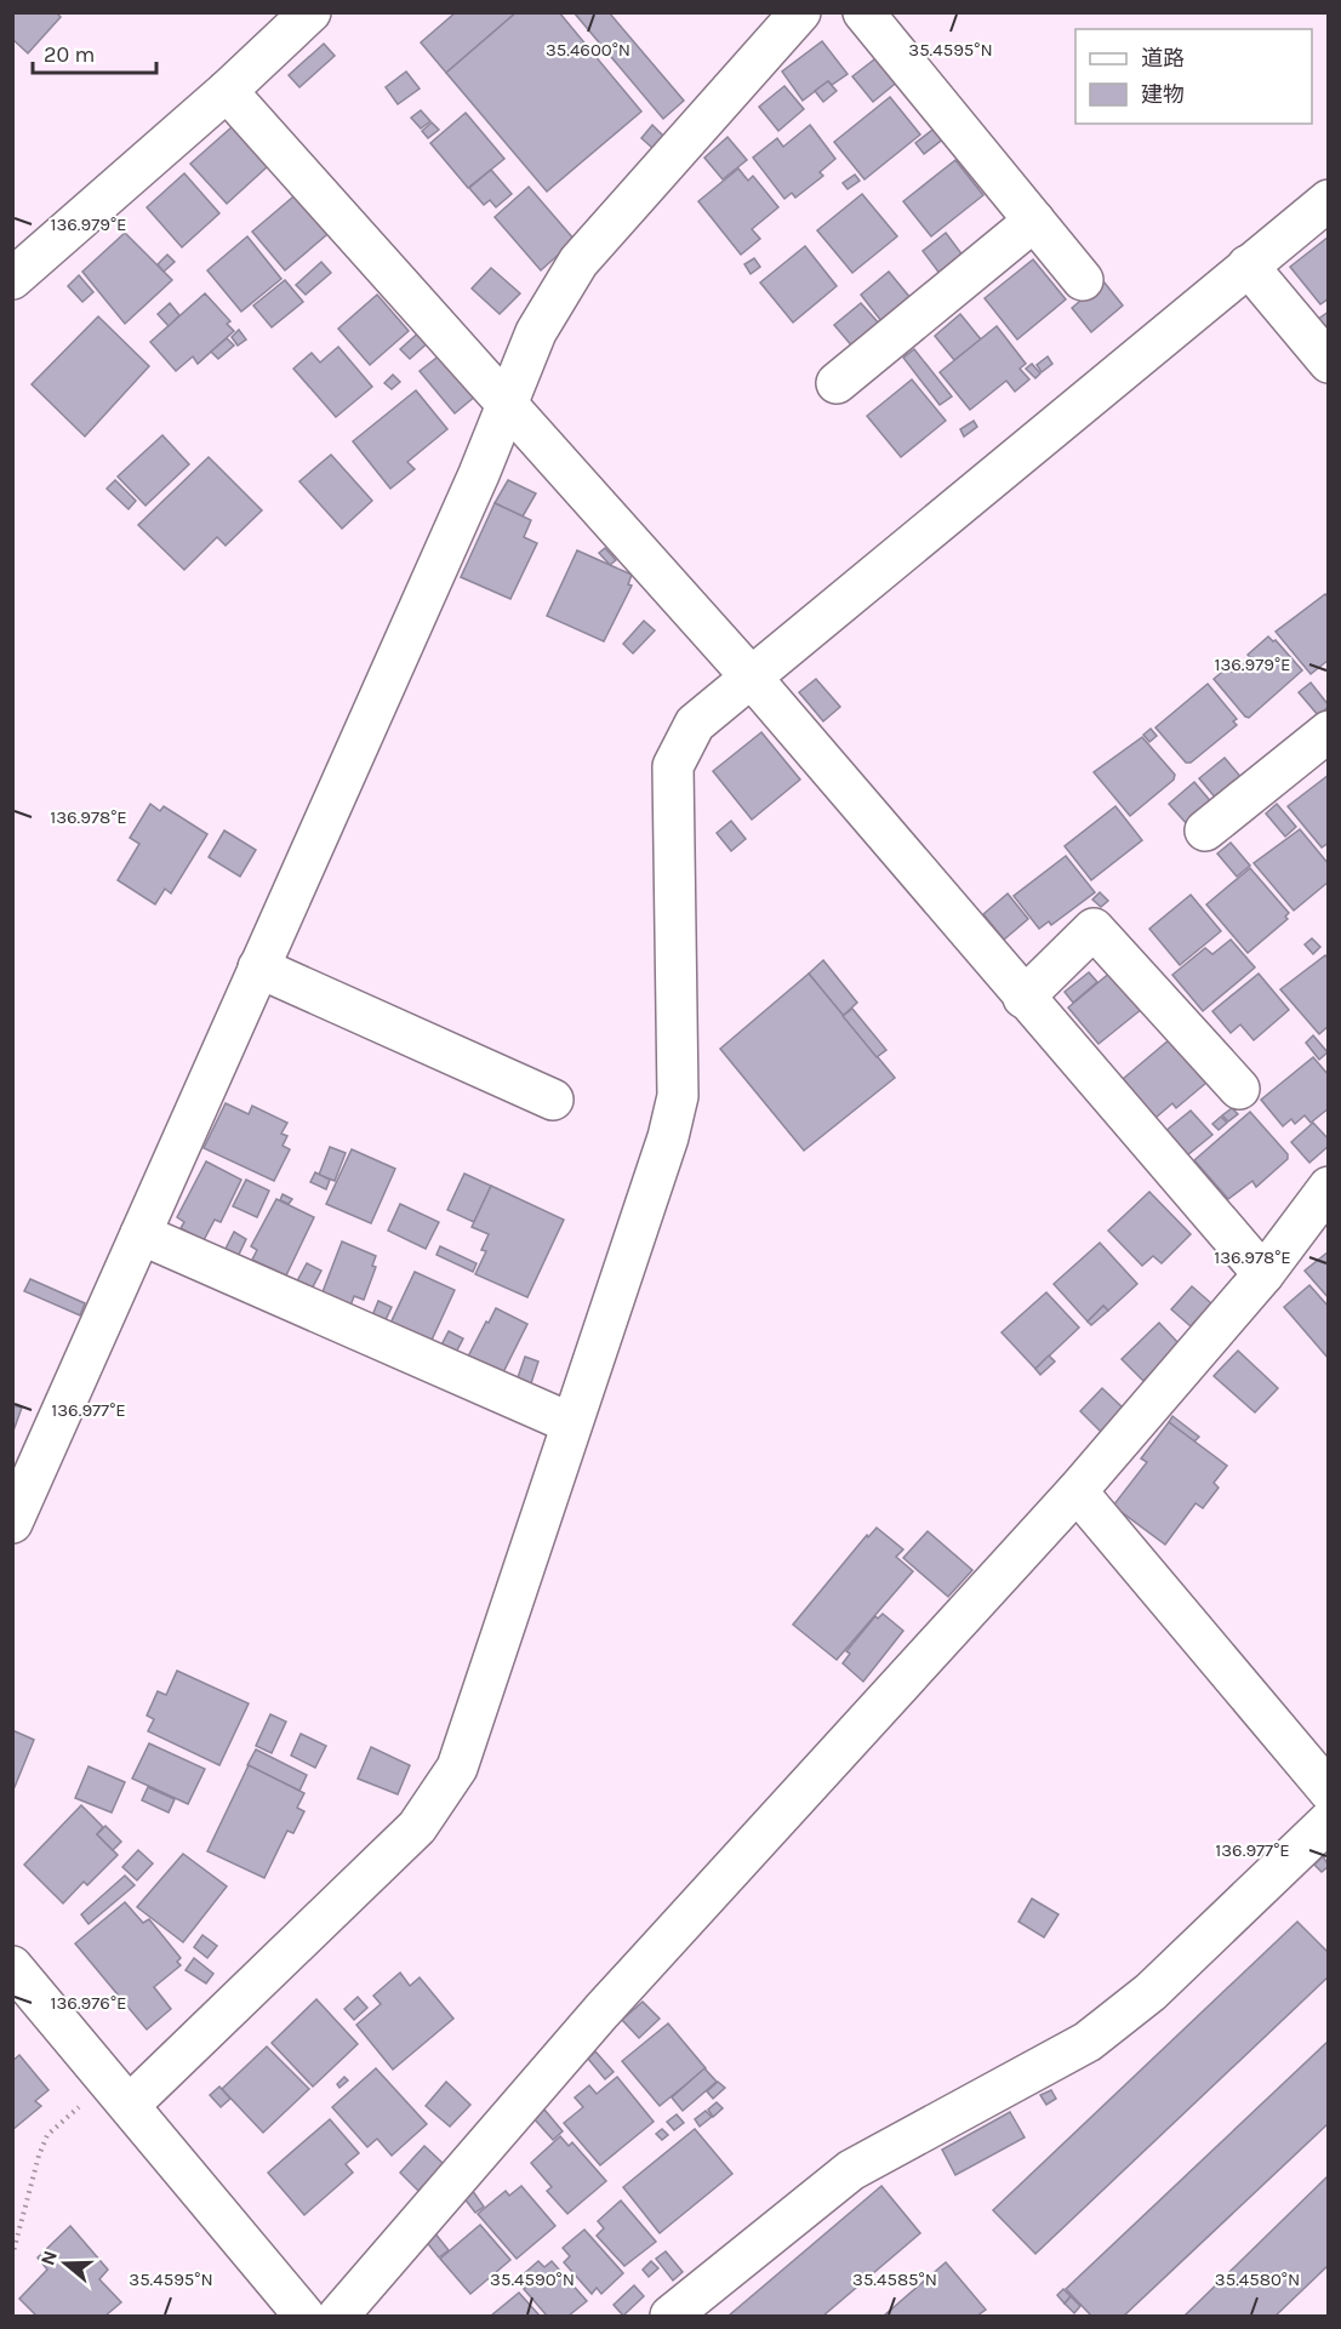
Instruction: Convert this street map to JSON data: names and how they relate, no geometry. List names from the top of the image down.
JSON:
{
  "legend": ["道路", "建物"],
  "scale_bar": "20 m",
  "north": "left",
  "coordinates": [
    "35.4600°N",
    "35.4595°N",
    "136.979°E",
    "136.978°E",
    "136.977°E",
    "136.976°E",
    "35.4590°N",
    "35.4585°N",
    "35.4580°N"
  ]
}
